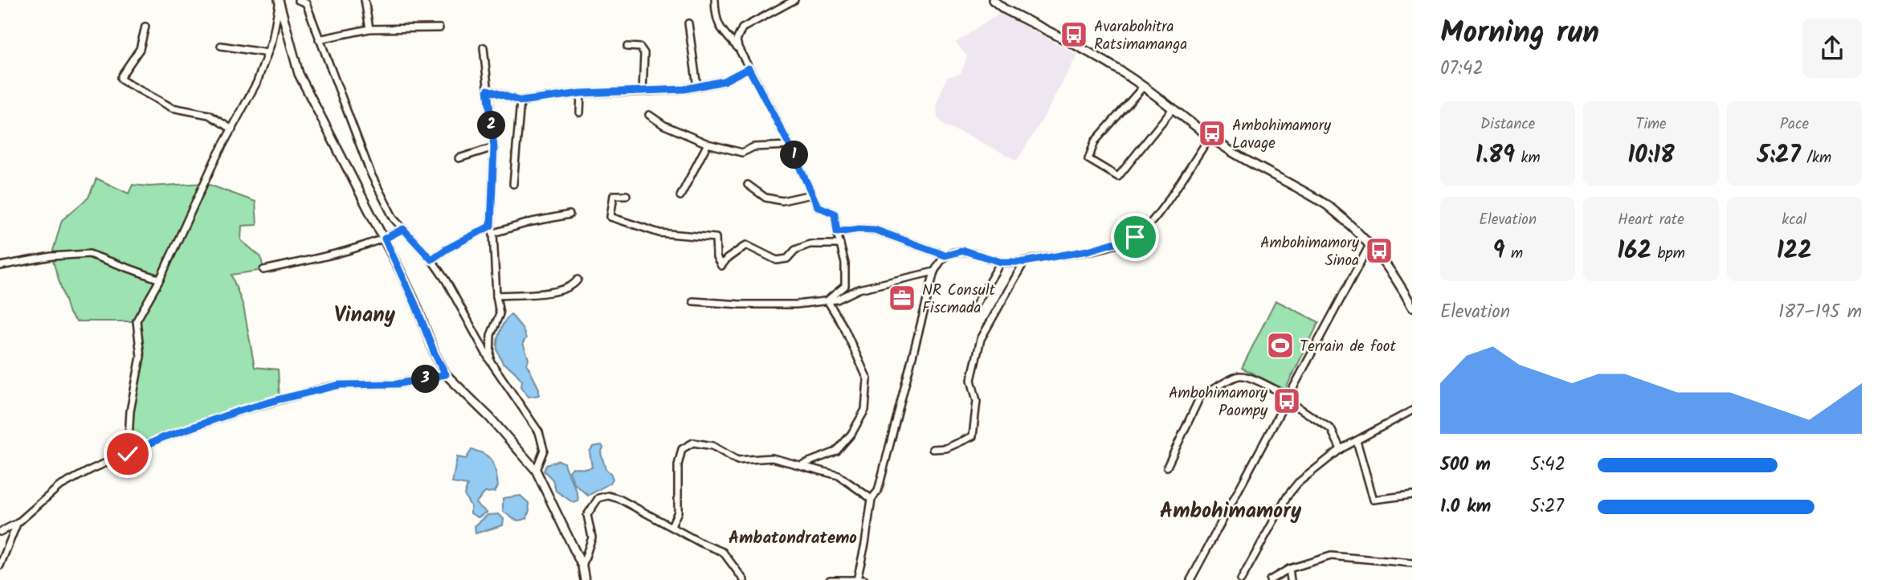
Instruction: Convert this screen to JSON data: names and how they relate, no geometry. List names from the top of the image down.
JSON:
{
  "districts": ["Vinany", "Ambohimamory", "Ambatondratemo"],
  "places": {
    "bus stop": [
      "Avarabohitra Ratsimamanga",
      "Ambohimamory Lavage",
      "Ambohimamory Sinoa",
      "Ambohimamory Paompy"
    ],
    "office": ["NR Consult Fiscmada"],
    "sports": ["Terrain de foot"]
  },
  "page": {
    "heading": ["Morning run", "07:42"],
    "stats": [
      ["Distance", "1.89 km"],
      ["Time", "10:18"],
      ["Pace", "5:27 /km"],
      ["Elevation", "9 m"],
      ["Heart rate", "162 bpm"],
      ["kcal", "122"]
    ],
    "pins": ["2", "1", "3"],
    "chart": ["Elevation", "187–195 m"],
    "list": [
      {
        "name": "500 m",
        "note": "5:42"
      },
      {
        "name": "1.0 km",
        "note": "5:27"
      }
    ]
  }
}
